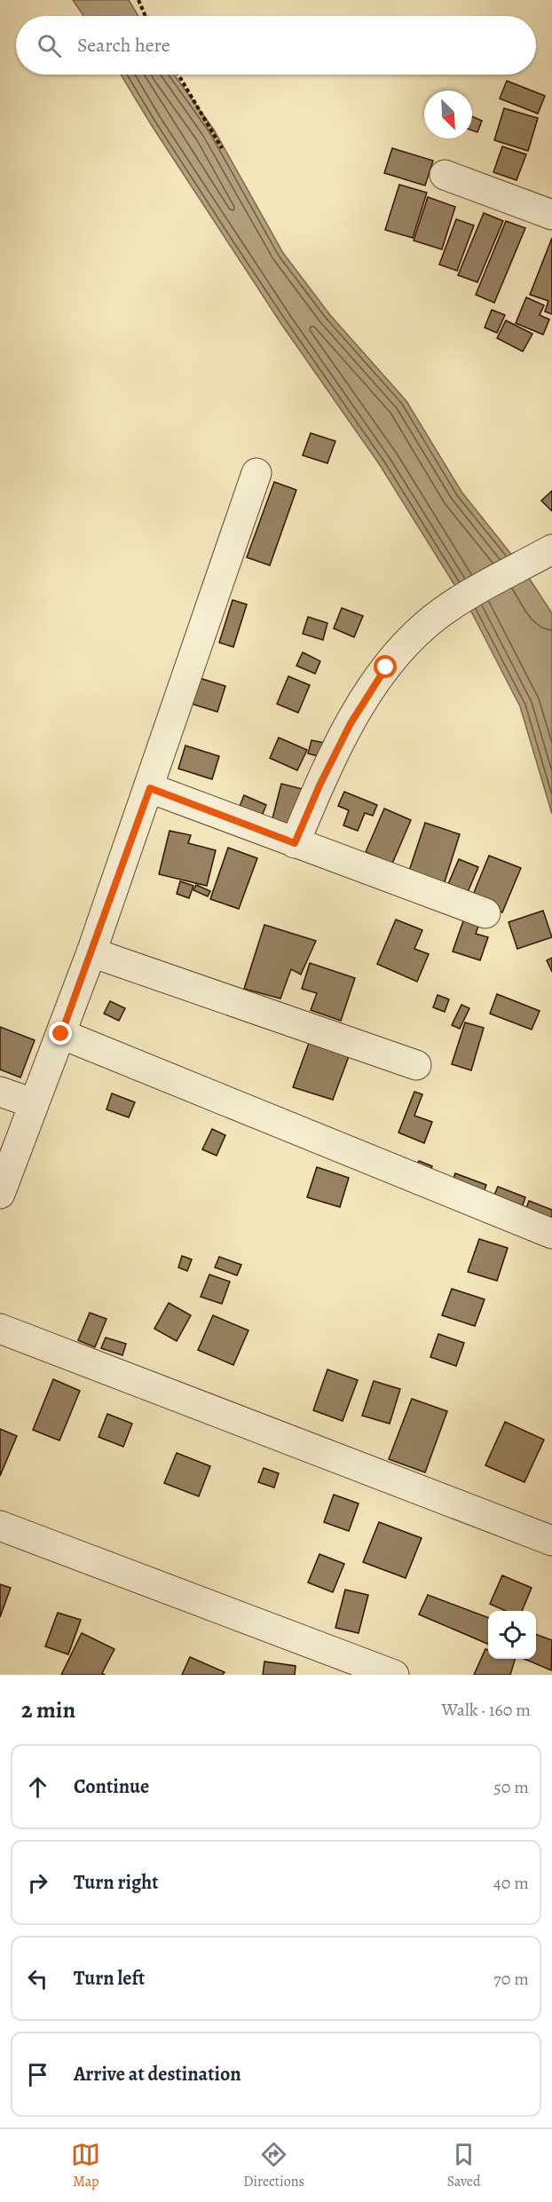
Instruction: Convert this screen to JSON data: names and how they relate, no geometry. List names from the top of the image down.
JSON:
{
  "north": "bottom right",
  "page": {
    "search": "Search here",
    "heading": ["2 min", "Walk · 160 m"],
    "list": [
      ["Continue", "50 m"],
      ["Turn right", "40 m"],
      ["Turn left", "70 m"],
      "Arrive at destination"
    ],
    "nav": ["Map", "Directions", "Saved"]
  }
}
